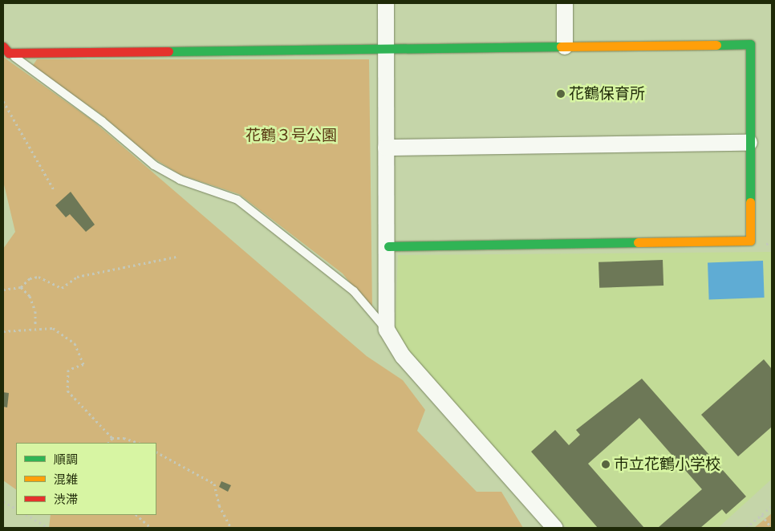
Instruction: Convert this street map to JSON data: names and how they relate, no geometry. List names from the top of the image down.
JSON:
{
  "parks": ["花鶴３号公園"],
  "places": ["花鶴保育所", "市立花鶴小学校"],
  "legend": ["順調", "混雑", "渋滞"]
}
